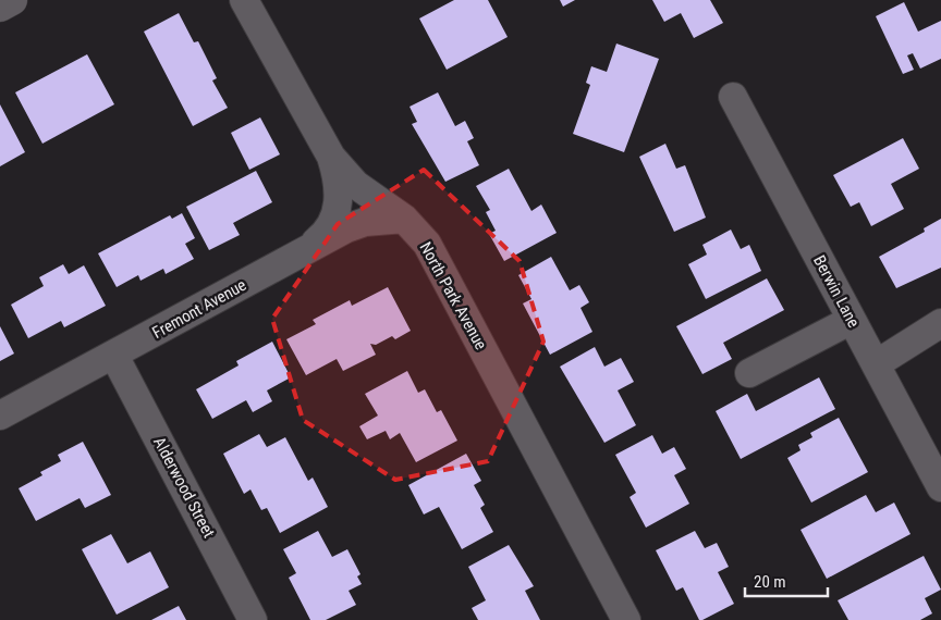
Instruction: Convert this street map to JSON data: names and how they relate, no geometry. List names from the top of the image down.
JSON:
{
  "streets": {
    "street": [
      "Berwin Lane",
      "North Park Avenue",
      "Fremont Avenue",
      "Alderwood Street"
    ]
  },
  "crossings": [
    ["North Park Avenue", "Fremont Avenue"],
    ["Fremont Avenue", "Alderwood Street"]
  ],
  "scale_bar": "20 m"
}
